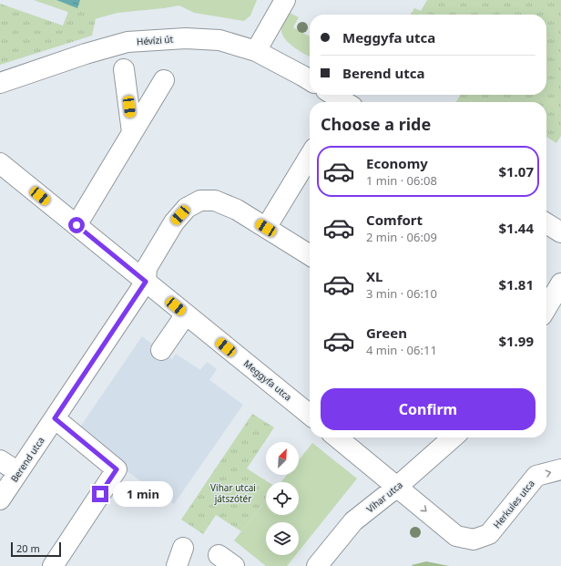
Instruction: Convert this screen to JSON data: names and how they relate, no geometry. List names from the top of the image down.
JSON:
{
  "streets": {
    "street": [
      "Hévízi út",
      "Meggyfa utca",
      "Berend utca",
      "Vihar utca",
      "Herkules utca"
    ]
  },
  "crossings": [
    ["Meggyfa utca", "Berend utca"],
    ["Vihar utca", "Herkules utca"]
  ],
  "parks": ["Vihar utcai játszótér"],
  "scale_bar": "20 m",
  "north": "top right",
  "page": {
    "banner": ["Meggyfa utca", "Berend utca"],
    "heading": "Choose a ride",
    "list": [
      {
        "name": "Economy",
        "note": "1 min · 06:08",
        "value": "$1.07"
      },
      {
        "name": "Comfort",
        "note": "2 min · 06:09",
        "value": "$1.44"
      },
      {
        "name": "XL",
        "note": "3 min · 06:10",
        "value": "$1.81"
      },
      {
        "name": "Green",
        "note": "4 min · 06:11",
        "value": "$1.99"
      }
    ],
    "buttons": "Confirm",
    "bubble": "1 min",
    "scale": "20 m"
  }
}
